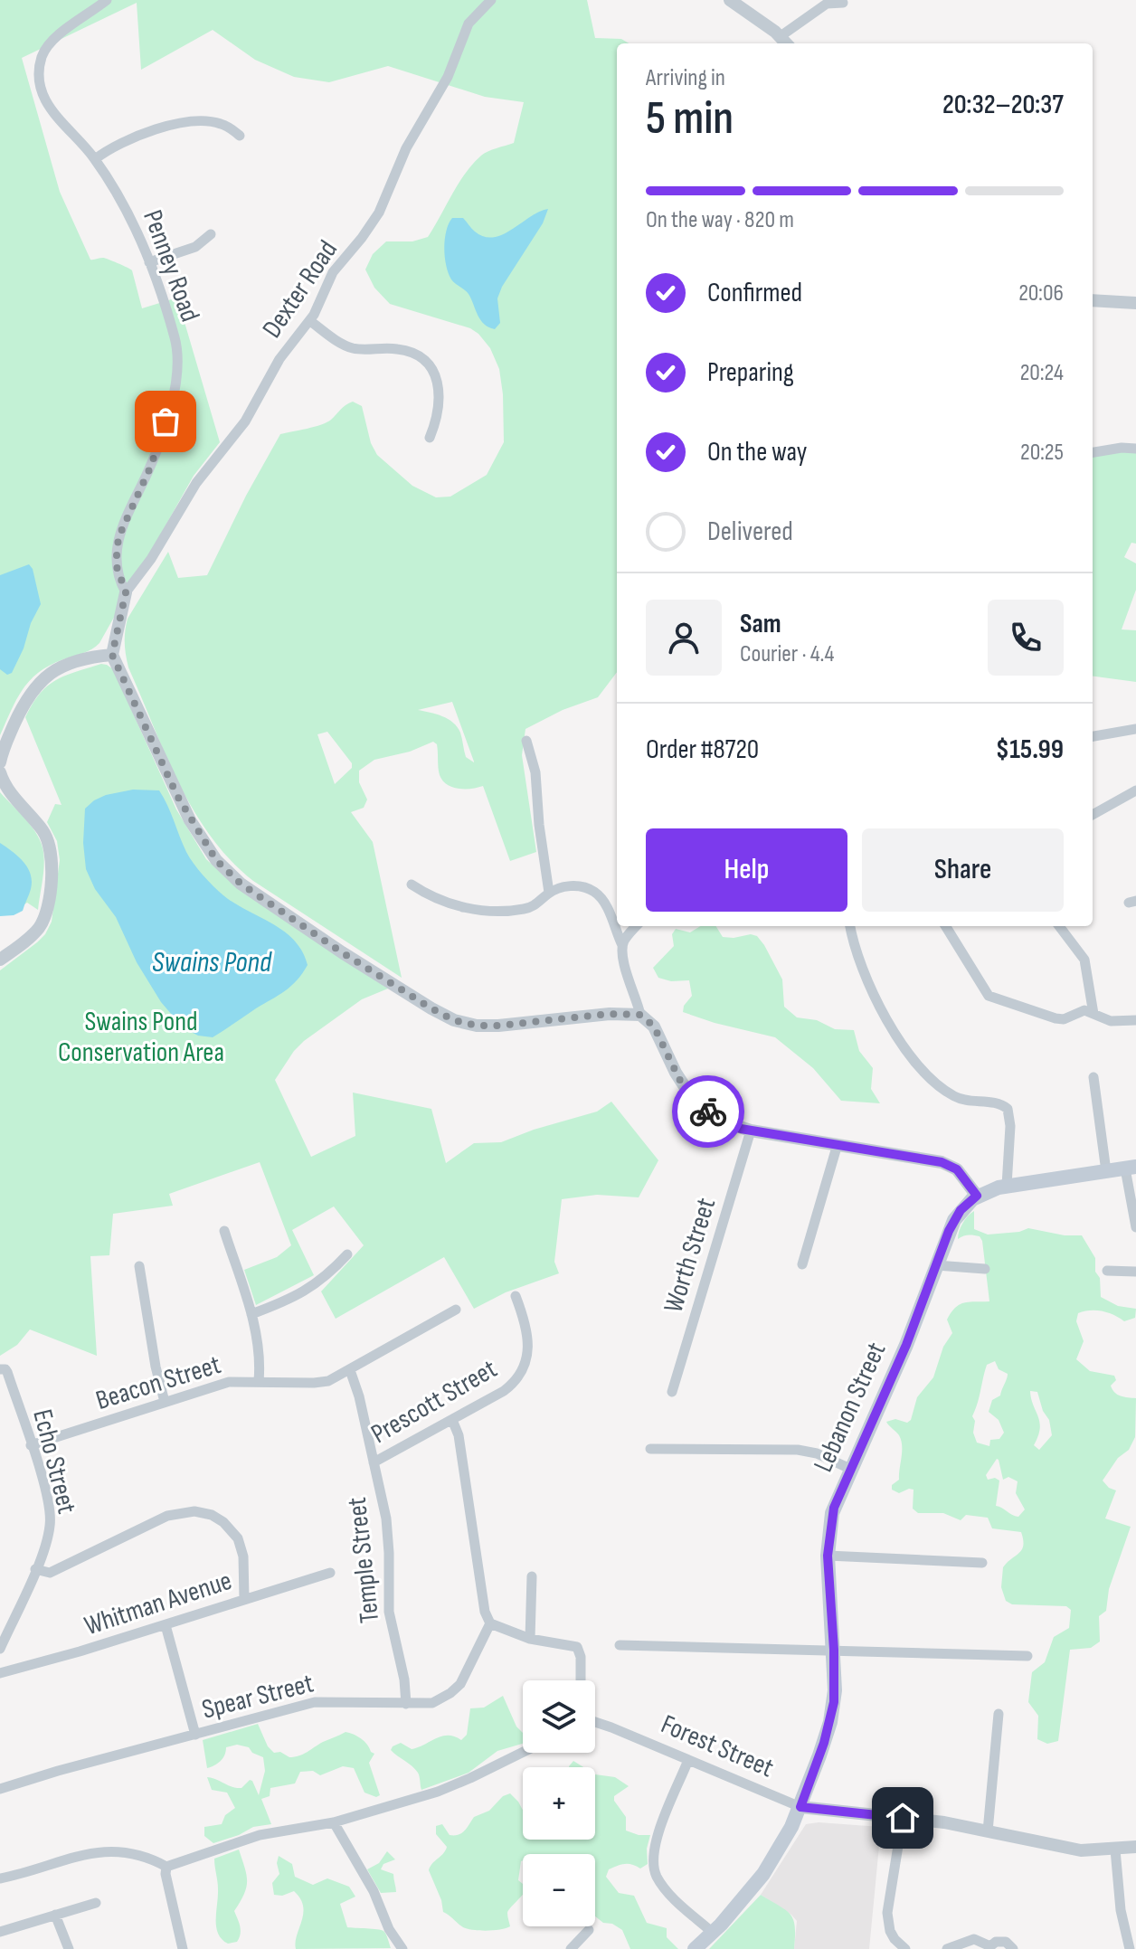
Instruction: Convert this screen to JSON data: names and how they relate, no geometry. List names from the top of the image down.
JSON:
{
  "streets": {
    "main road": ["Lebanon Street"],
    "street": [
      "Penney Road",
      "Dexter Road",
      "Worth Street",
      "Beacon Street",
      "Prescott Street",
      "Echo Street",
      "Temple Street",
      "Whitman Avenue",
      "Spear Street",
      "Forest Street"
    ]
  },
  "crossings": [
    ["Penney Road", "Dexter Road"],
    ["Beacon Street", "Echo Street"],
    ["Beacon Street", "Temple Street"],
    ["Prescott Street", "Temple Street"],
    ["Lebanon Street", "Forest Street"],
    ["Temple Street", "Spear Street"]
  ],
  "water": ["Swains Pond"],
  "parks": ["Swains Pond Conservation Area"],
  "page": {
    "heading": ["5 min", "Arriving in", "20:32–20:37"],
    "panel": [
      "Sam",
      "Courier · 4.4",
      "Order #8720",
      "$15.99"
    ],
    "bar": "On the way · 820 m",
    "list": [
      ["Confirmed", "20:06"],
      ["Preparing", "20:24"],
      ["On the way", "20:25"],
      "Delivered"
    ],
    "buttons": ["Help", "Share"],
    "map_buttons": ["+", "−"]
  }
}
